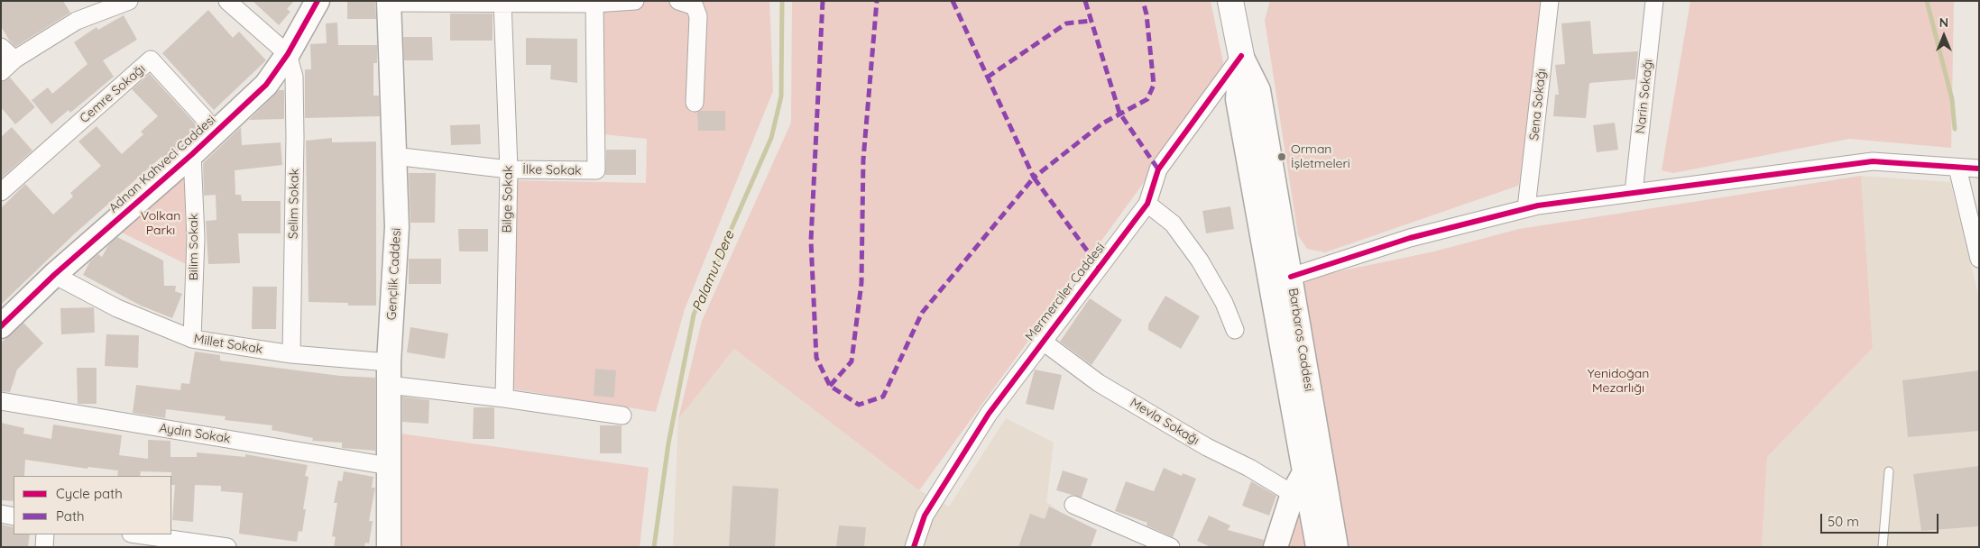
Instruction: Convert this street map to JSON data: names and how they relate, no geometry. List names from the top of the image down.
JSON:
{
  "streets": {
    "main road": ["Adnan Kahveci Caddesi", "Gençlik Caddesi", "Barbaros Caddesi"],
    "street": [
      "Cemre Sokağı",
      "Narin Sokağı",
      "Sena Sokağı",
      "İlke Sokak",
      "Bilge Sokak",
      "Selim Sokak",
      "Bilim Sokak",
      "Mermerciler Caddesi",
      "Millet Sokak",
      "Mevla Sokağı",
      "Aydın Sokak"
    ]
  },
  "crossings": [
    ["Cemre Sokağı", "Adnan Kahveci Caddesi"],
    ["Adnan Kahveci Caddesi", "Selim Sokak"],
    ["Adnan Kahveci Caddesi", "Bilim Sokak"],
    ["Adnan Kahveci Caddesi", "Millet Sokak"],
    ["İlke Sokak", "Bilge Sokak"],
    ["İlke Sokak", "Gençlik Caddesi"],
    ["Bilge Sokak", "Millet Sokak"],
    ["Selim Sokak", "Millet Sokak"],
    ["Bilim Sokak", "Millet Sokak"],
    ["Gençlik Caddesi", "Millet Sokak"],
    ["Gençlik Caddesi", "Aydın Sokak"],
    ["Mermerciler Caddesi", "Barbaros Caddesi"],
    ["Mermerciler Caddesi", "Mevla Sokağı"],
    ["Barbaros Caddesi", "Mevla Sokağı"]
  ],
  "water": ["Palamut Dere"],
  "parks": ["Volkan Parkı", "Yenidoğan Mezarlığı"],
  "places": ["Orman İşletmeleri"],
  "legend": ["Cycle path", "Path"],
  "scale_bar": "50 m",
  "north": "top"
}
